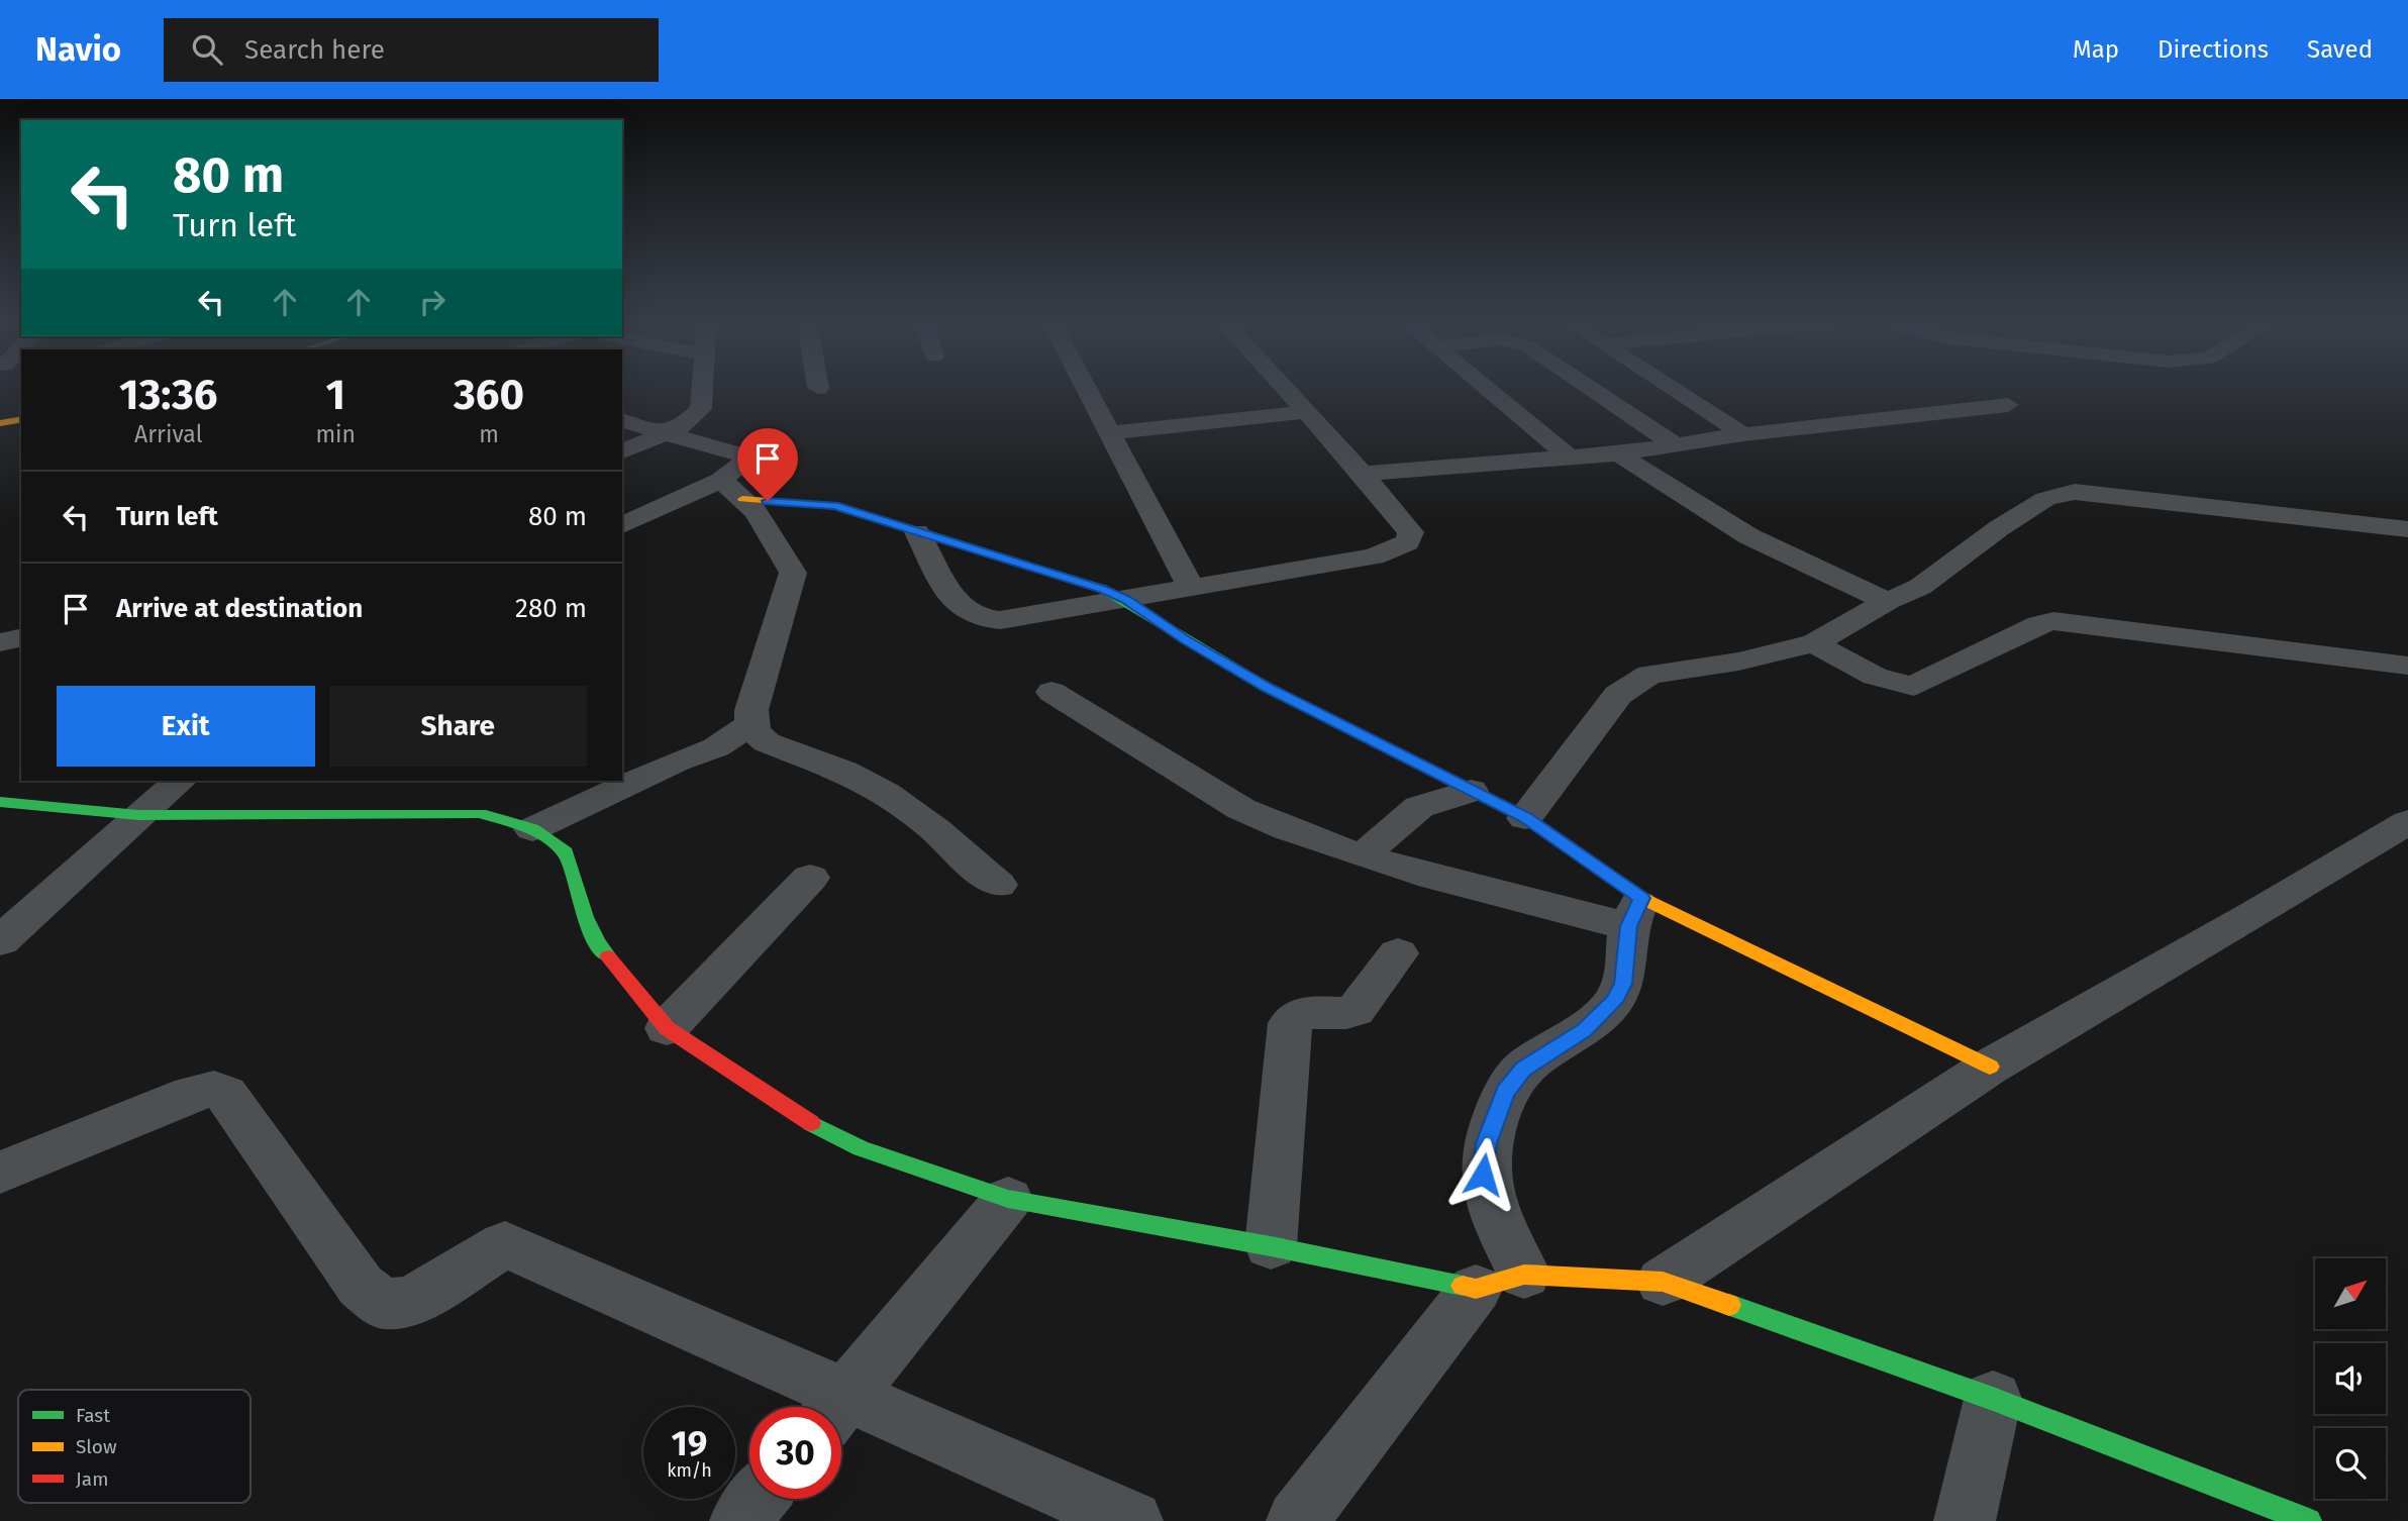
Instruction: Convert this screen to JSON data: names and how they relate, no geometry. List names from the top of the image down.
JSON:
{
  "legend": ["Fast", "Slow", "Jam"],
  "north": "top right",
  "page": {
    "header": "Navio",
    "search": "Search here",
    "nav": ["Map", "Directions", "Saved"],
    "turn": ["80 m", "Turn left"],
    "eta": [
      "13:36",
      "Arrival",
      "1",
      "min",
      "360",
      "m"
    ],
    "list": [
      {
        "name": "Turn left",
        "value": "80 m"
      },
      {
        "name": "Arrive at destination",
        "value": "280 m"
      }
    ],
    "buttons": ["Exit", "Share"],
    "speed": "19 km/h",
    "limit": "30"
  }
}
